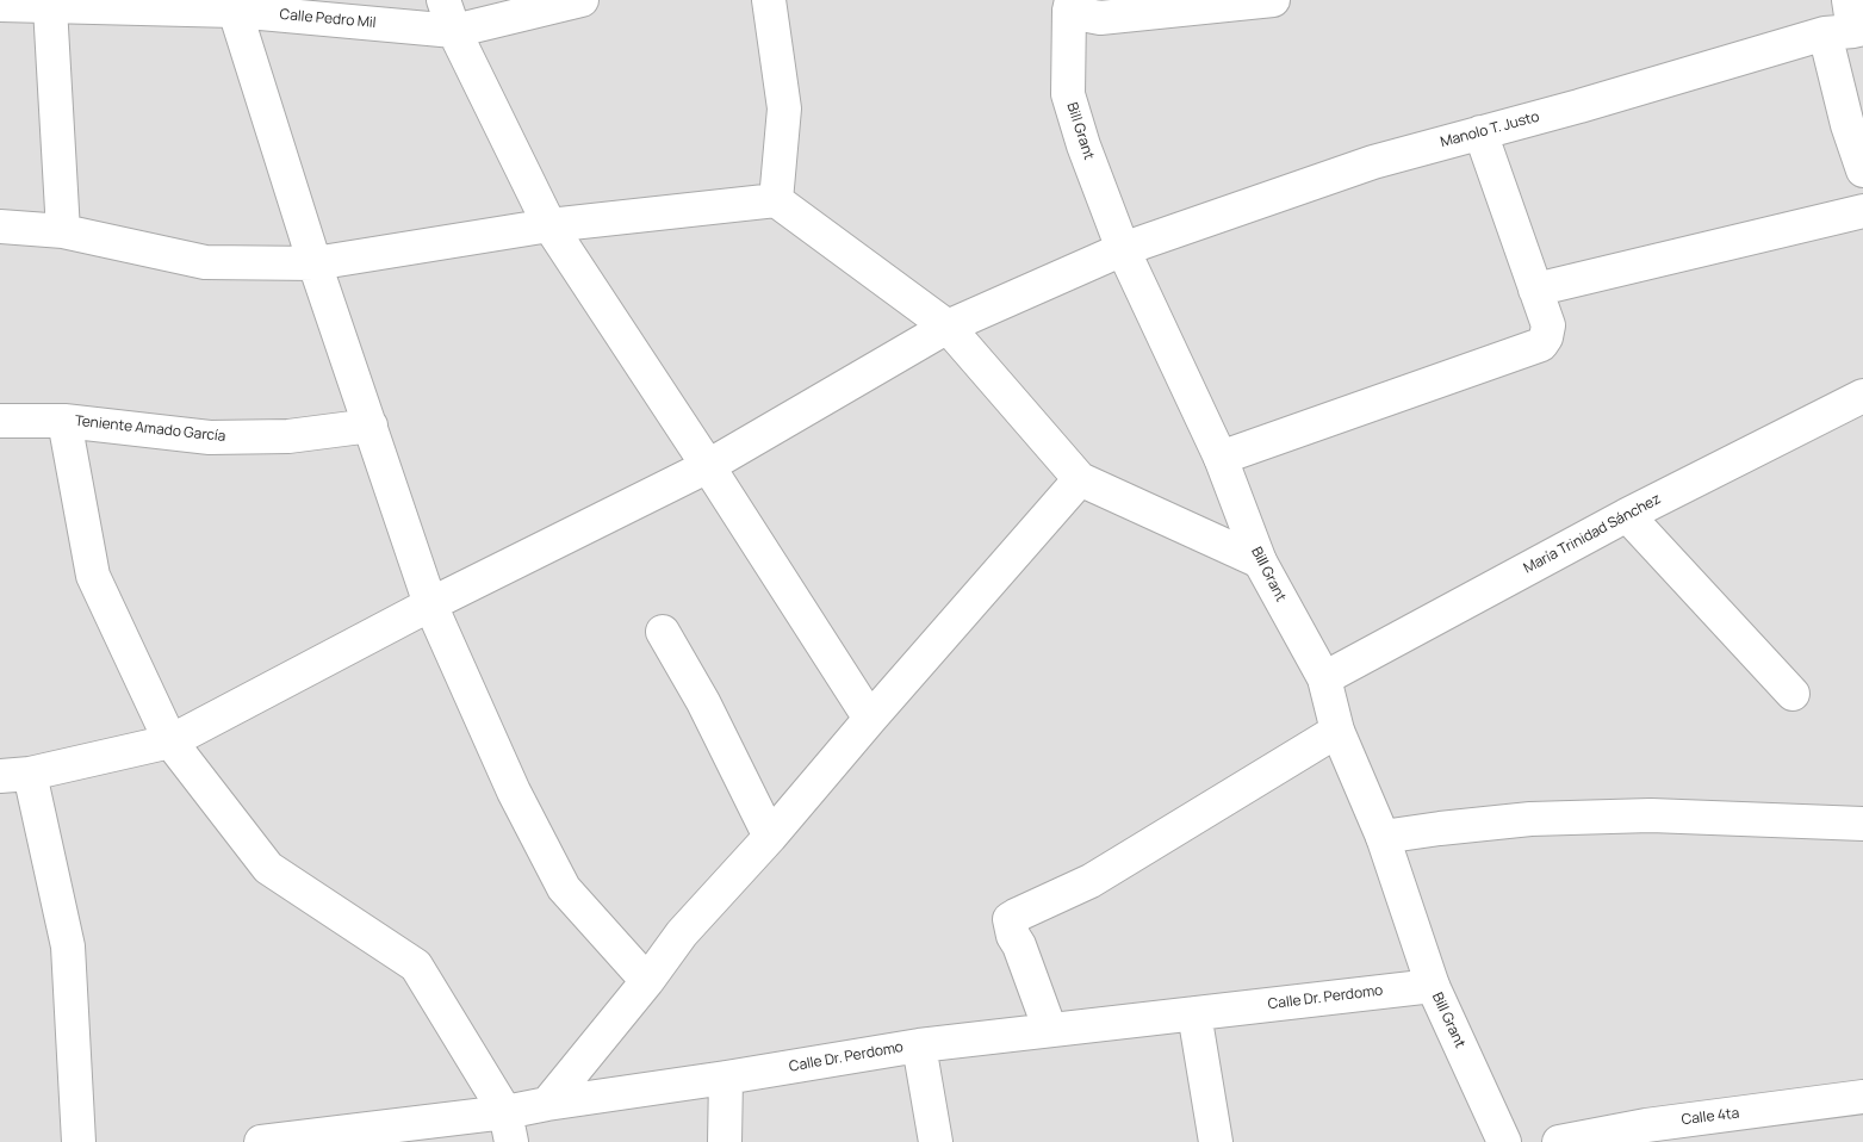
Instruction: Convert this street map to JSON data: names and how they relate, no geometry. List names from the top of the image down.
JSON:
{
  "streets": {
    "street": [
      "Calle Pedro Mil",
      "Manolo T. Justo",
      "Bill Grant",
      "Teniente Amado García",
      "María Trinidad Sánchez",
      "Calle Dr. Perdomo",
      "Calle 4ta"
    ]
  },
  "crossings": [
    ["Manolo T. Justo", "Bill Grant"],
    ["Bill Grant", "María Trinidad Sánchez"],
    ["Bill Grant", "Calle Dr. Perdomo"]
  ]
}
